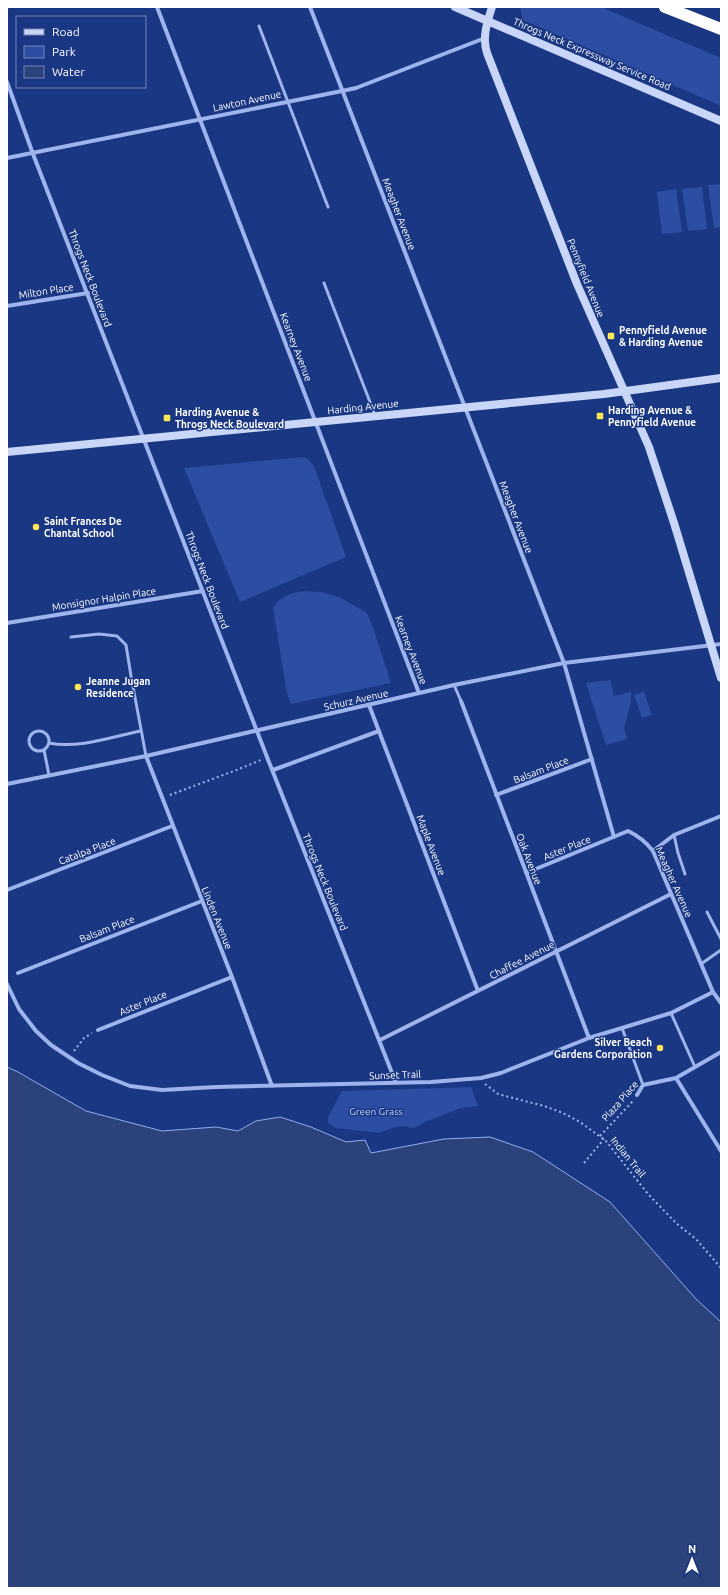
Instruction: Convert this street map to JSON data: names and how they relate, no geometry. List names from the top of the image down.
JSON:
{
  "streets": {
    "street": [
      "Throgs Neck Expressway Service Road",
      "Lawton Avenue",
      "Meagher Avenue",
      "Throgs Neck Boulevard",
      "Pennyfield Avenue",
      "Milton Place",
      "Kearney Avenue",
      "Harding Avenue",
      "Monsignor Halpin Place",
      "Schurz Avenue",
      "Balsam Place",
      "Maple Avenue",
      "Aster Place",
      "Catalpa Place",
      "Oak Avenue",
      "Linden Avenue",
      "Chaffee Avenue",
      "Sunset Trail",
      "Plaza Place"
    ],
    "path": ["Indian Trail"]
  },
  "crossings": [
    ["Throgs Neck Expressway Service Road", "Pennyfield Avenue"],
    ["Lawton Avenue", "Meagher Avenue"],
    ["Lawton Avenue", "Throgs Neck Boulevard"],
    ["Lawton Avenue", "Pennyfield Avenue"],
    ["Lawton Avenue", "Kearney Avenue"],
    ["Meagher Avenue", "Harding Avenue"],
    ["Meagher Avenue", "Schurz Avenue"],
    ["Meagher Avenue", "Balsam Place"],
    ["Meagher Avenue", "Aster Place"],
    ["Meagher Avenue", "Chaffee Avenue"],
    ["Meagher Avenue", "Sunset Trail"],
    ["Throgs Neck Boulevard", "Milton Place"],
    ["Throgs Neck Boulevard", "Harding Avenue"],
    ["Throgs Neck Boulevard", "Monsignor Halpin Place"],
    ["Throgs Neck Boulevard", "Schurz Avenue"],
    ["Throgs Neck Boulevard", "Chaffee Avenue"],
    ["Throgs Neck Boulevard", "Sunset Trail"],
    ["Pennyfield Avenue", "Harding Avenue"],
    ["Pennyfield Avenue", "Schurz Avenue"],
    ["Kearney Avenue", "Harding Avenue"],
    ["Kearney Avenue", "Schurz Avenue"],
    ["Schurz Avenue", "Maple Avenue"],
    ["Schurz Avenue", "Oak Avenue"],
    ["Schurz Avenue", "Linden Avenue"],
    ["Balsam Place", "Oak Avenue"],
    ["Balsam Place", "Linden Avenue"],
    ["Maple Avenue", "Chaffee Avenue"],
    ["Aster Place", "Oak Avenue"],
    ["Aster Place", "Linden Avenue"],
    ["Catalpa Place", "Linden Avenue"],
    ["Oak Avenue", "Chaffee Avenue"],
    ["Oak Avenue", "Sunset Trail"],
    ["Linden Avenue", "Sunset Trail"],
    ["Sunset Trail", "Indian Trail"],
    ["Plaza Place", "Indian Trail"]
  ],
  "parks": ["Green Grass"],
  "places": {
    "transit": ["Pennyfield Avenue & Harding Avenue", "Harding Avenue & Pennyfield Avenue", "Harding Avenue & Throgs Neck Boulevard"],
    "other": ["Saint Frances De Chantal School", "Jeanne Jugan Residence", "Silver Beach Gardens Corporation"]
  },
  "legend": ["Road", "Park", "Water"],
  "north": "top"
}
